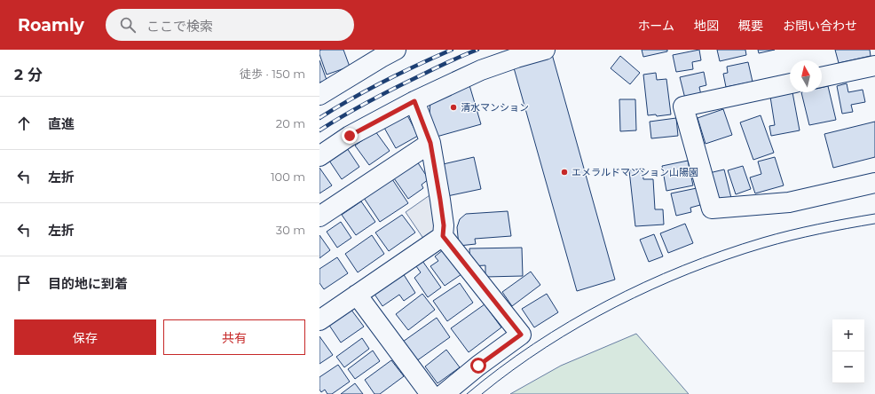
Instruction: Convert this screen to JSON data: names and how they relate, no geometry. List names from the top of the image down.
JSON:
{
  "places": ["清水マンション", "エメラルドマンション山陽園"],
  "north": "top",
  "page": {
    "header": "Roamly",
    "search": "ここで検索",
    "nav": [
      "ホーム",
      "地図",
      "概要",
      "お問い合わせ"
    ],
    "heading": ["2 分", "徒歩 · 150 m"],
    "list": [
      ["直進", "20 m"],
      ["左折", "100 m"],
      ["左折", "30 m"],
      "目的地に到着"
    ],
    "buttons": ["保存", "共有"],
    "map_buttons": ["+", "−"]
  }
}
